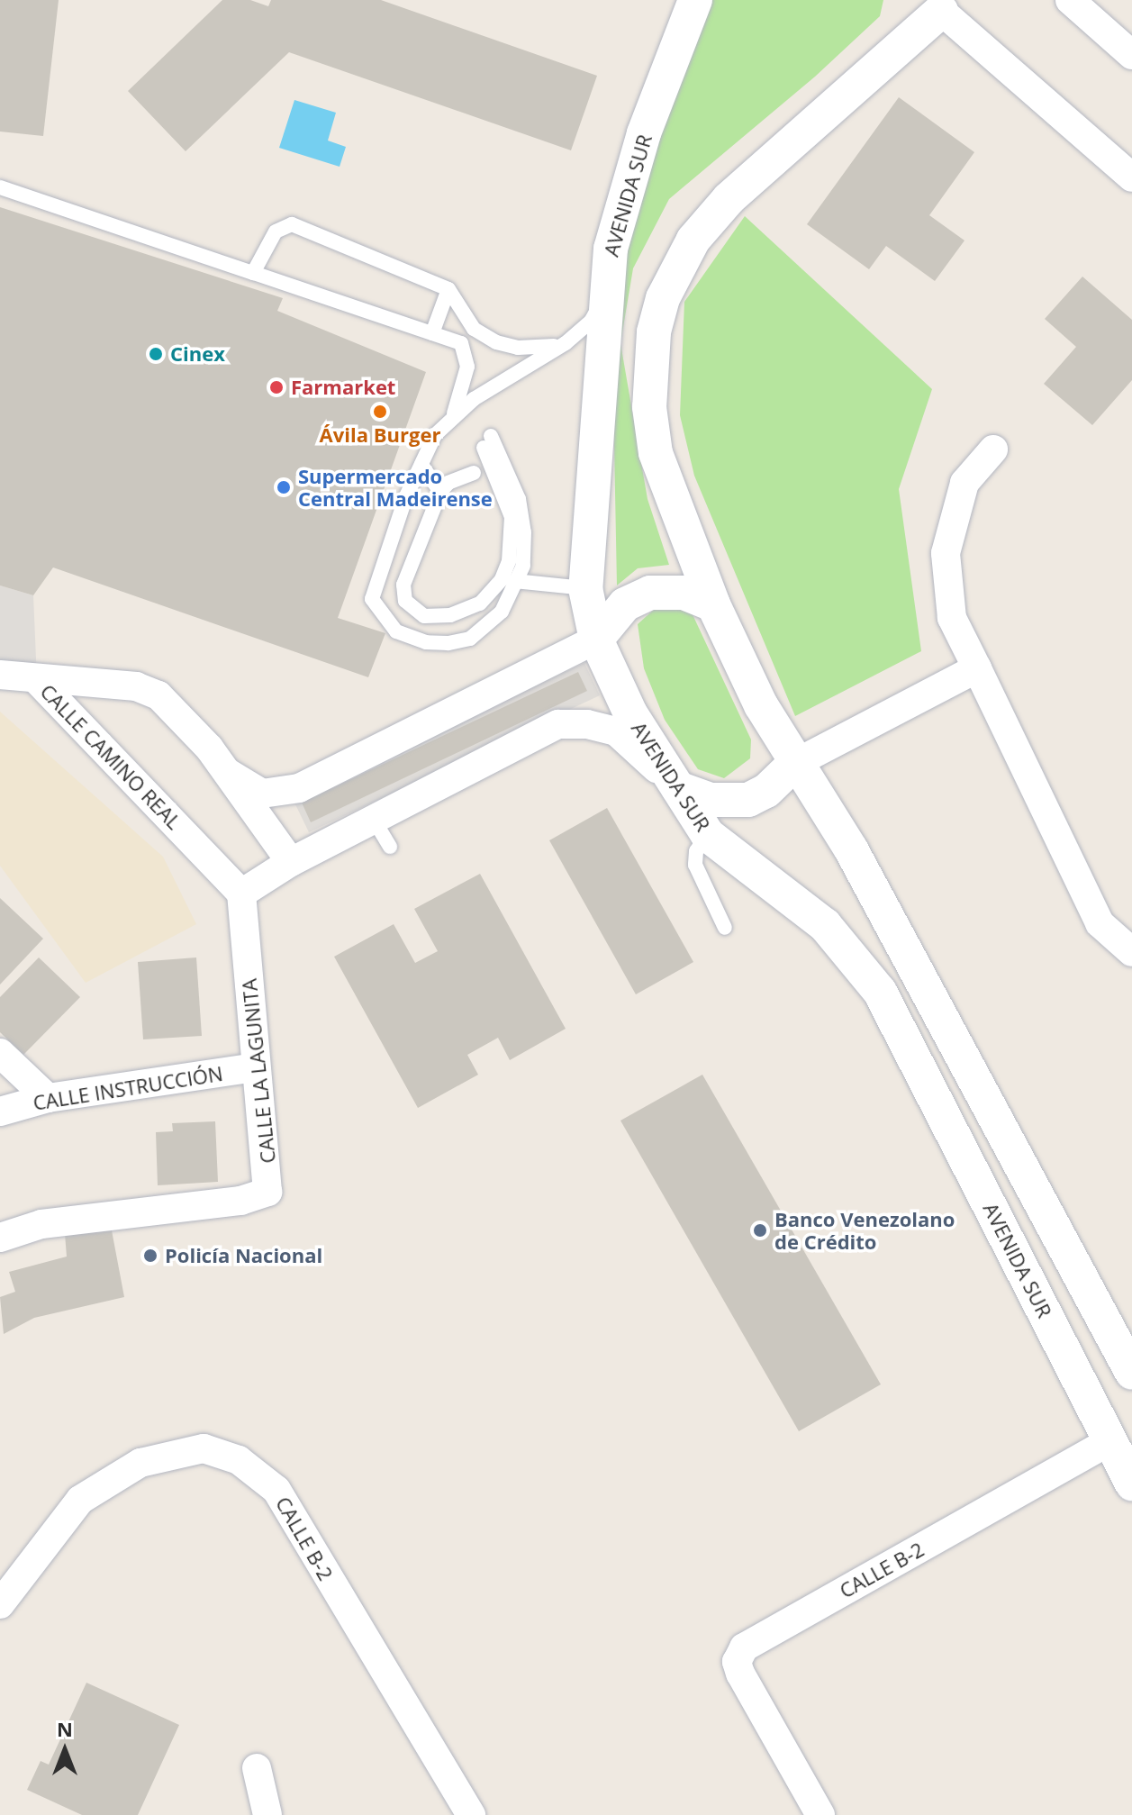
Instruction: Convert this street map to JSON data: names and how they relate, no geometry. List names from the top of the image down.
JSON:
{
  "streets": {
    "street": [
      "AVENIDA SUR",
      "CALLE CAMINO REAL",
      "CALLE LA LAGUNITA",
      "CALLE INSTRUCCIÓN",
      "CALLE B-2"
    ]
  },
  "crossings": [
    ["AVENIDA SUR", "CALLE CAMINO REAL"],
    ["AVENIDA SUR", "CALLE B-2"],
    ["CALLE CAMINO REAL", "CALLE LA LAGUNITA"],
    ["CALLE LA LAGUNITA", "CALLE INSTRUCCIÓN"]
  ],
  "places": [
    "Cinex",
    "Farmarket",
    "Ávila Burger",
    "Supermercado Central Madeirense",
    "Banco Venezolano de Crédito",
    "Policía Nacional"
  ],
  "north": "top"
}
